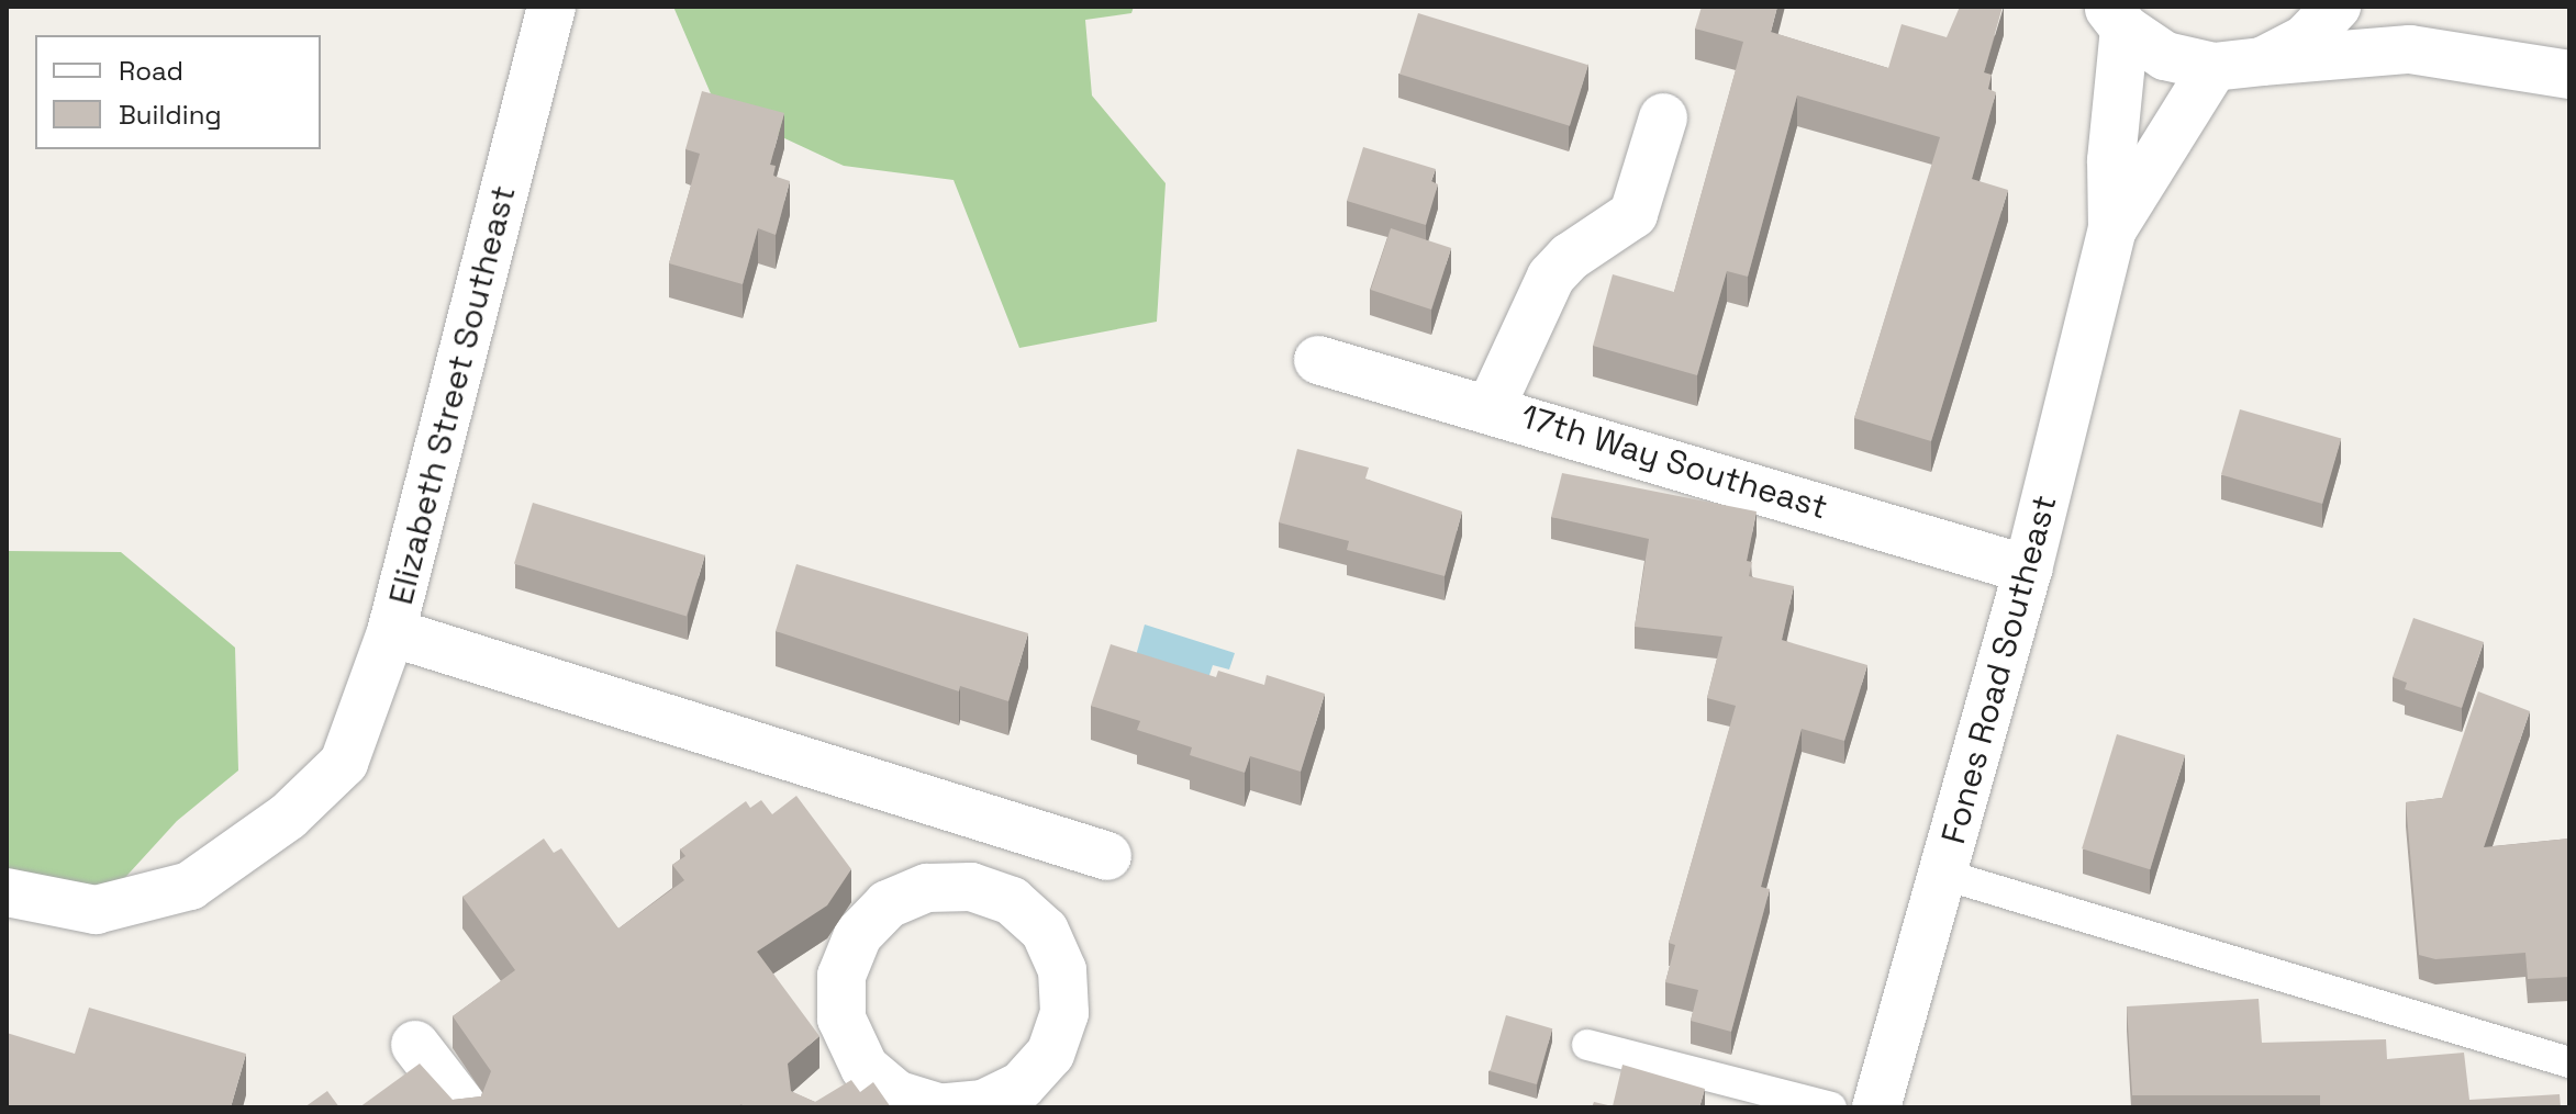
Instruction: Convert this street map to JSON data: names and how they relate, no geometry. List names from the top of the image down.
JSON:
{
  "streets": {
    "street": ["Elizabeth Street Southeast", "17th Way Southeast", "Fones Road Southeast"]
  },
  "crossings": [
    ["17th Way Southeast", "Fones Road Southeast"]
  ],
  "legend": ["Road", "Building"]
}
